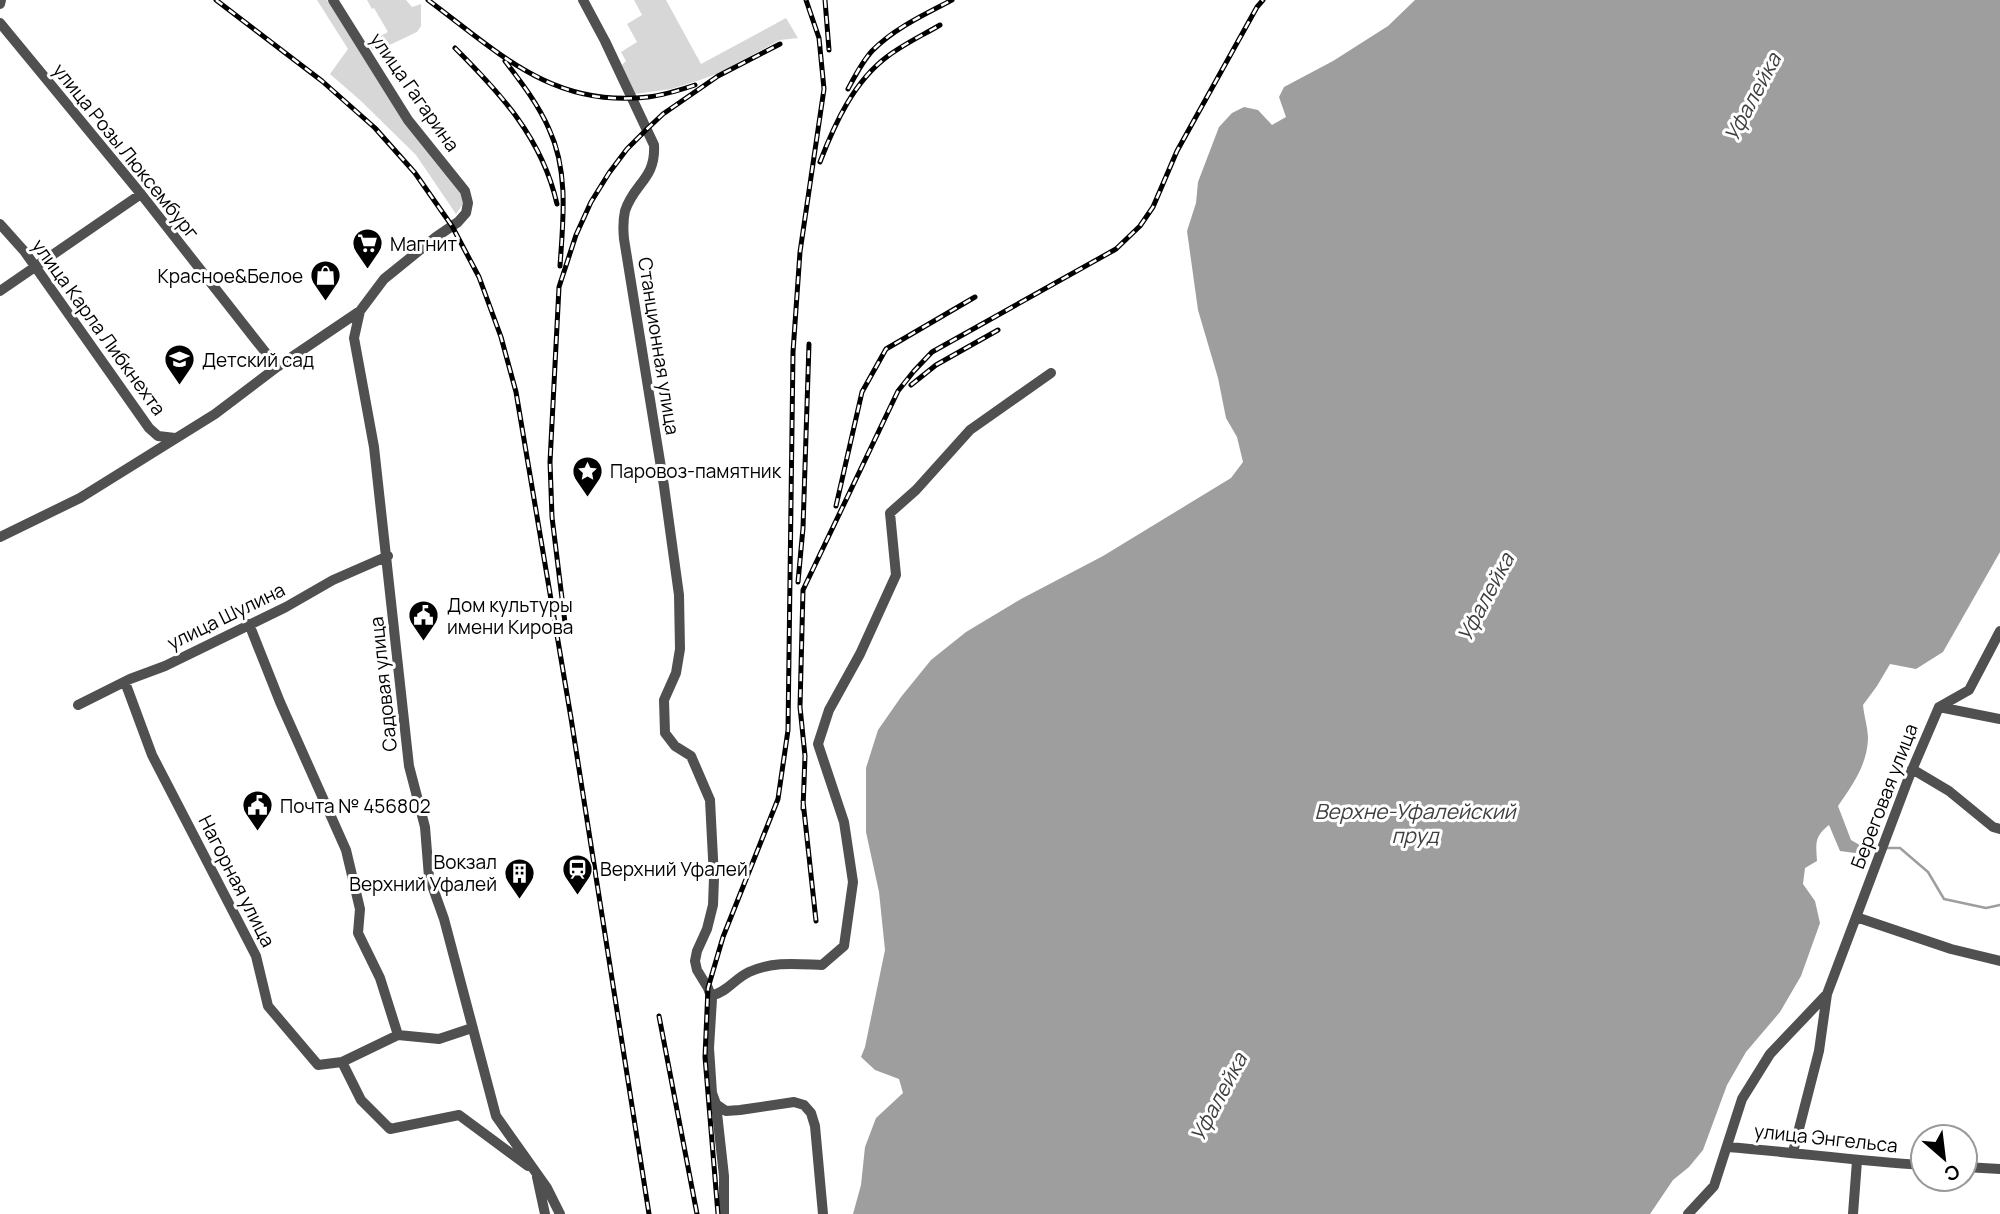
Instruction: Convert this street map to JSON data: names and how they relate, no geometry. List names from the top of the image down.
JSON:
{
  "streets": {
    "street": [
      "улица Гагарина",
      "улица Розы Люксембург",
      "улица Карла Либкнехта",
      "Станционная улица",
      "улица Шулина",
      "Садовая улица",
      "Береговая улица",
      "Нагорная улица",
      "улица Энгельса"
    ]
  },
  "crossings": [
    ["улица Гагарина", "Садовая улица"],
    ["улица Шулина", "Садовая улица"],
    ["улица Шулина", "Нагорная улица"],
    ["Береговая улица", "улица Энгельса"]
  ],
  "water": ["Уфалейка", "Верхне-Уфалейский пруд"],
  "places": {
    "supermarket": ["Магнит"],
    "shop": ["Красное&Белое"],
    "school or university": ["Детский сад"],
    "place": ["Паровоз-памятник"],
    "public building": ["Дом культуры имени Кирова", "Почта № 456802"],
    "station": ["Верхний Уфалей"],
    "building": ["Вокзал Верхний Уфалей"]
  },
  "north": "bottom right"
}
